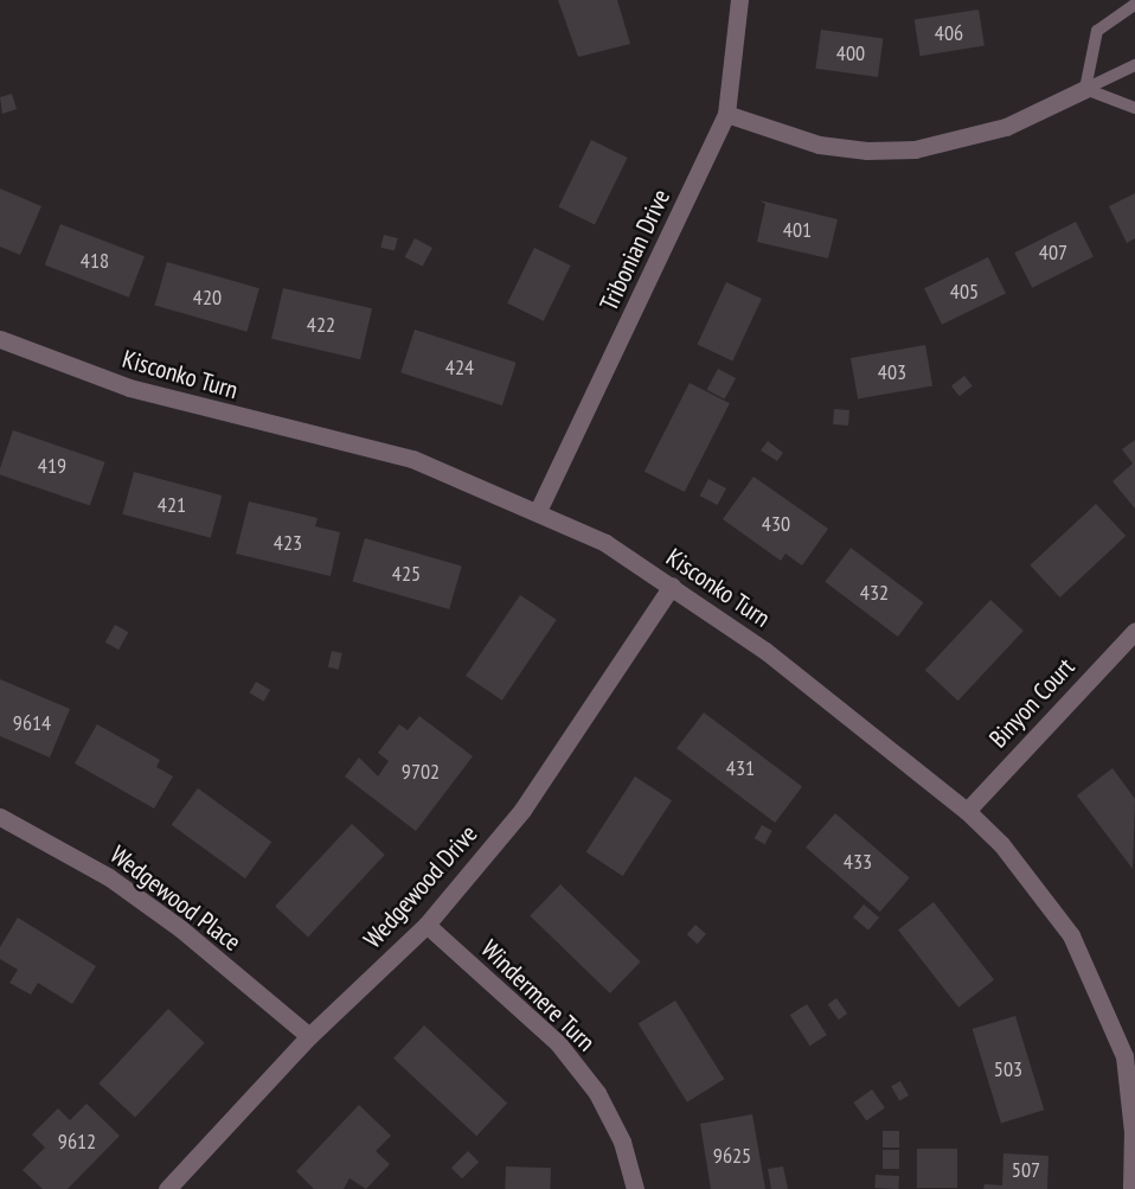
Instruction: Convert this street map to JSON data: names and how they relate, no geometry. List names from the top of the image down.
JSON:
{
  "streets": {
    "street": [
      "Tribonian Drive",
      "Kisconko Turn",
      "Binyon Court",
      "Wedgewood Drive",
      "Wedgewood Place",
      "Windermere Turn"
    ]
  },
  "crossings": [
    ["Tribonian Drive", "Kisconko Turn"],
    ["Kisconko Turn", "Binyon Court"],
    ["Kisconko Turn", "Wedgewood Drive"],
    ["Wedgewood Drive", "Wedgewood Place"],
    ["Wedgewood Drive", "Windermere Turn"]
  ],
  "house_numbers": [
    "406",
    "400",
    "401",
    "407",
    "418",
    "405",
    "420",
    "422",
    "424",
    "403",
    "419",
    "421",
    "430",
    "423",
    "425",
    "432",
    "9614",
    "431",
    "9702",
    "433",
    "503",
    "9612",
    "9625",
    "507"
  ]
}
